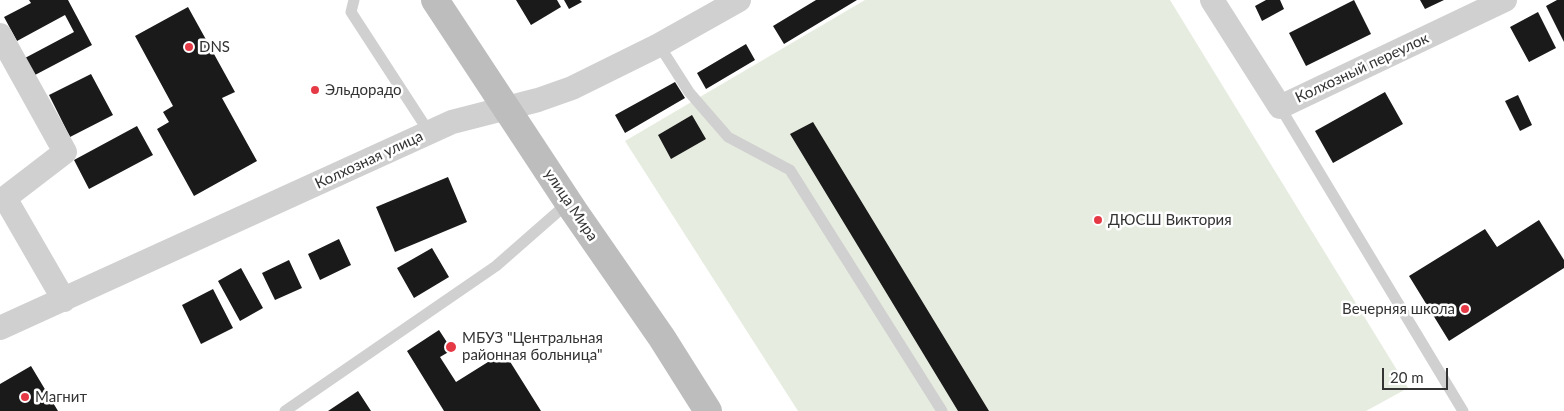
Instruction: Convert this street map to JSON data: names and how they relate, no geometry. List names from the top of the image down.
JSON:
{
  "streets": {
    "main road": ["улица Мира"],
    "street": ["Колхозный переулок", "Колхозная улица"]
  },
  "crossings": [
    ["Колхозная улица", "улица Мира"]
  ],
  "places": [
    "DNS",
    "Эльдорадо",
    "ДЮСШ Виктория",
    "Вечерняя школа",
    "МБУЗ \"Центральная районная больница\"",
    "Магнит"
  ],
  "scale_bar": "20 m"
}
